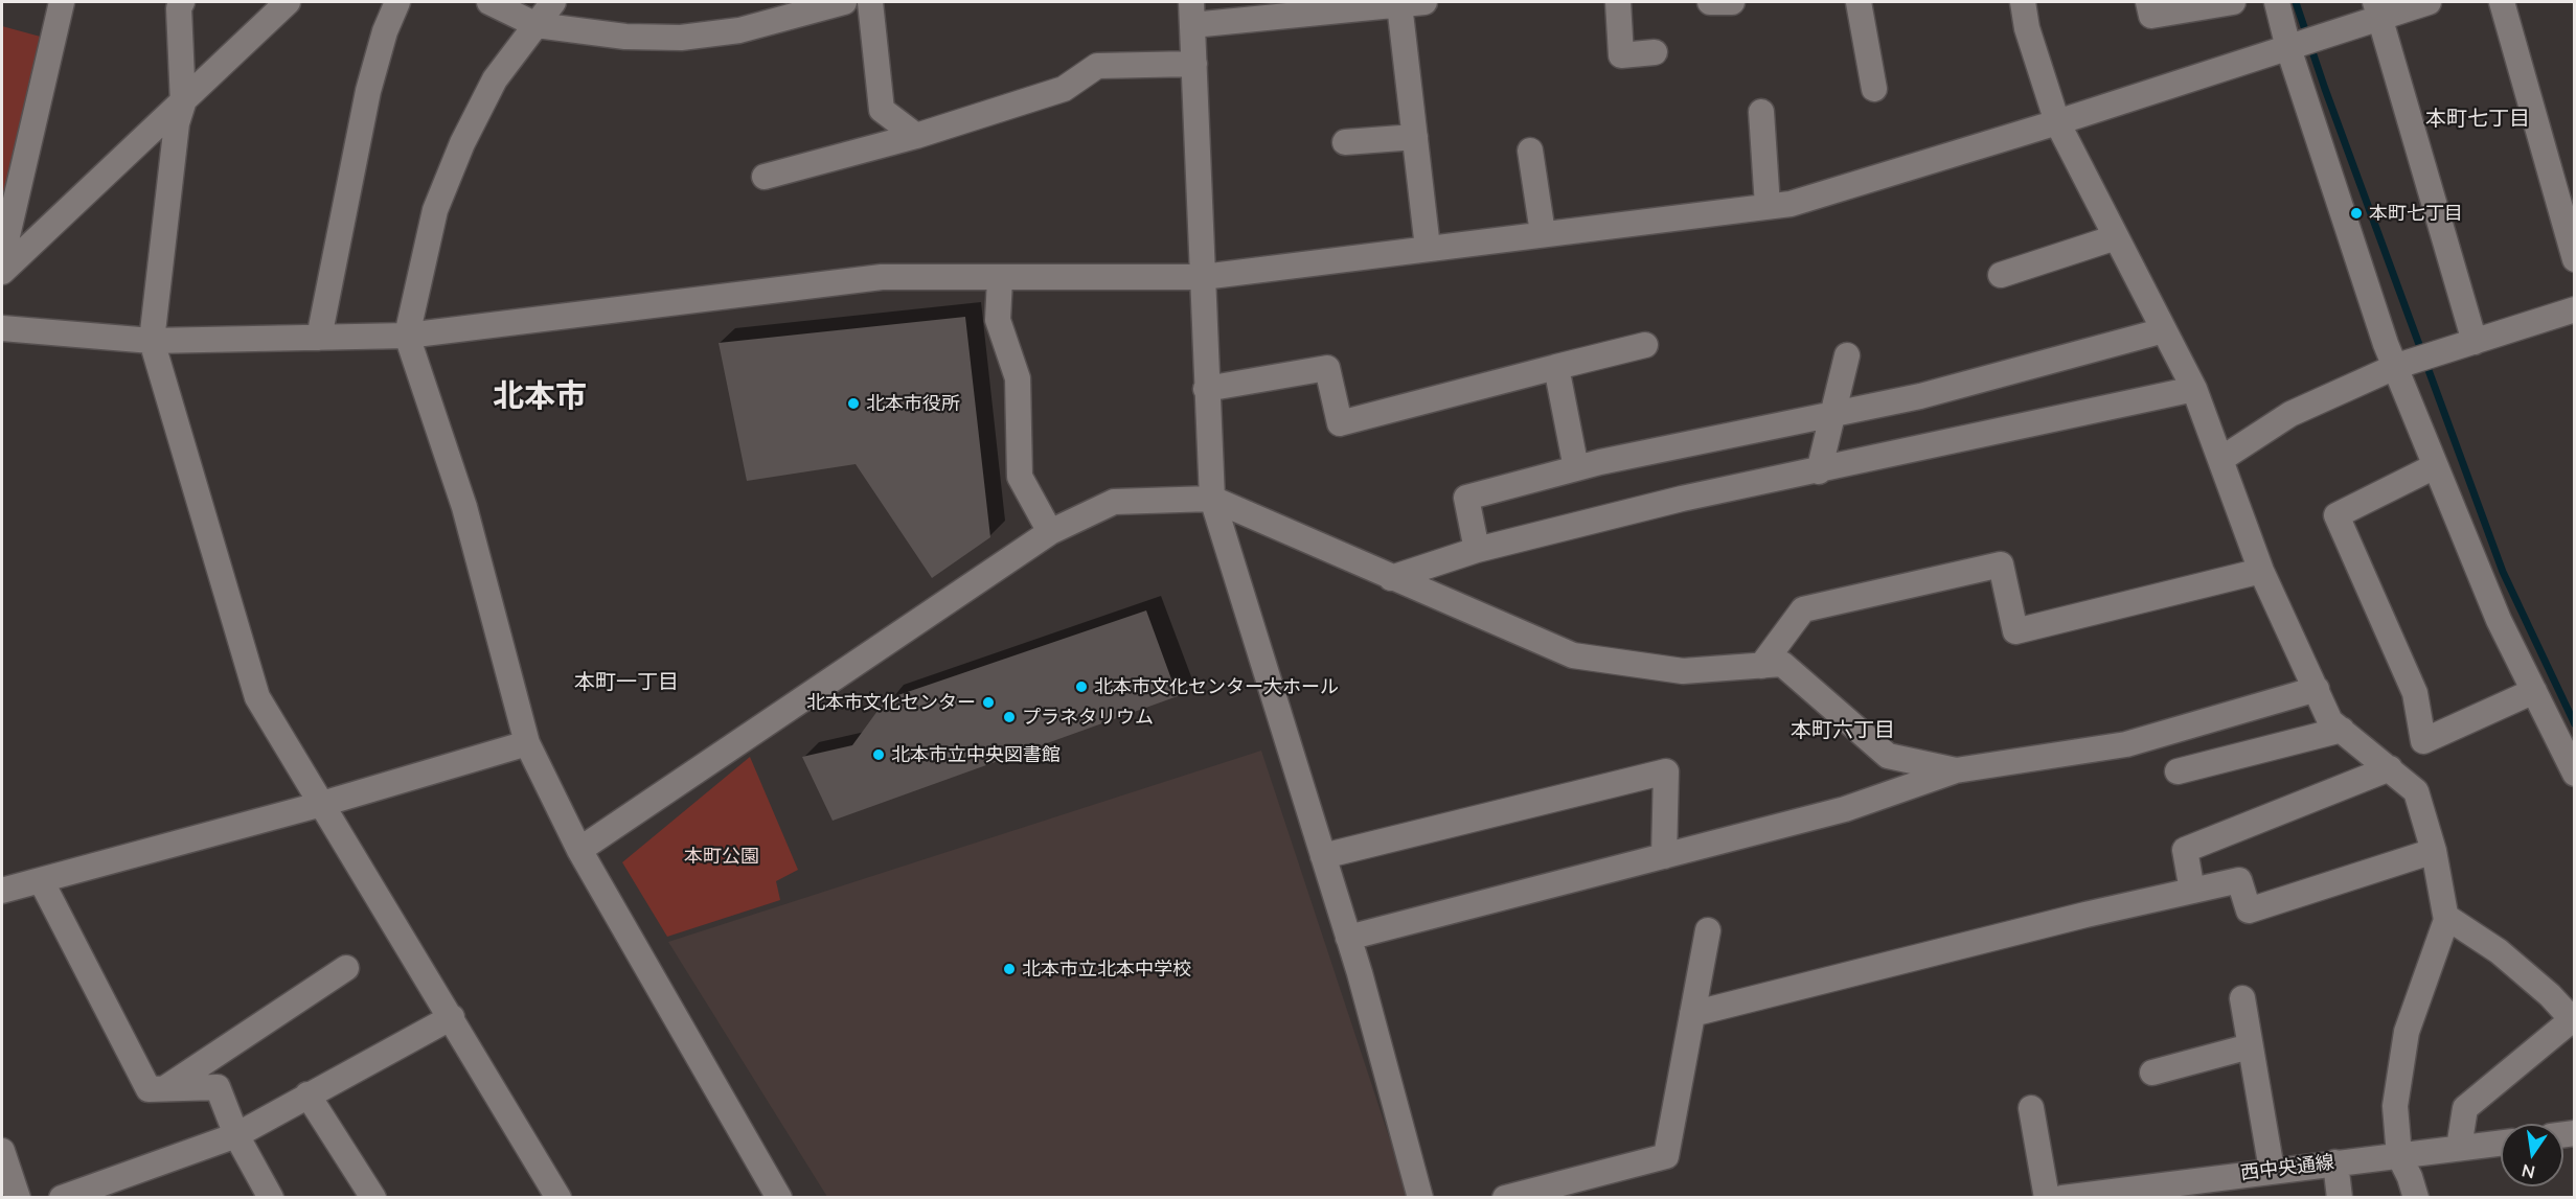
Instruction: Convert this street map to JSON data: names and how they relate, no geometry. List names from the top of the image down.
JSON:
{
  "streets": {
    "street": ["西中央通線"]
  },
  "districts": [
    "本町七丁目",
    "北本市",
    "本町一丁目",
    "本町六丁目"
  ],
  "parks": ["本町公園"],
  "places": [
    "本町七丁目",
    "北本市役所",
    "北本市文化センター大ホール",
    "北本市文化センター",
    "プラネタリウム",
    "北本市立中央図書館",
    "北本市立北本中学校"
  ],
  "north": "bottom"
}
